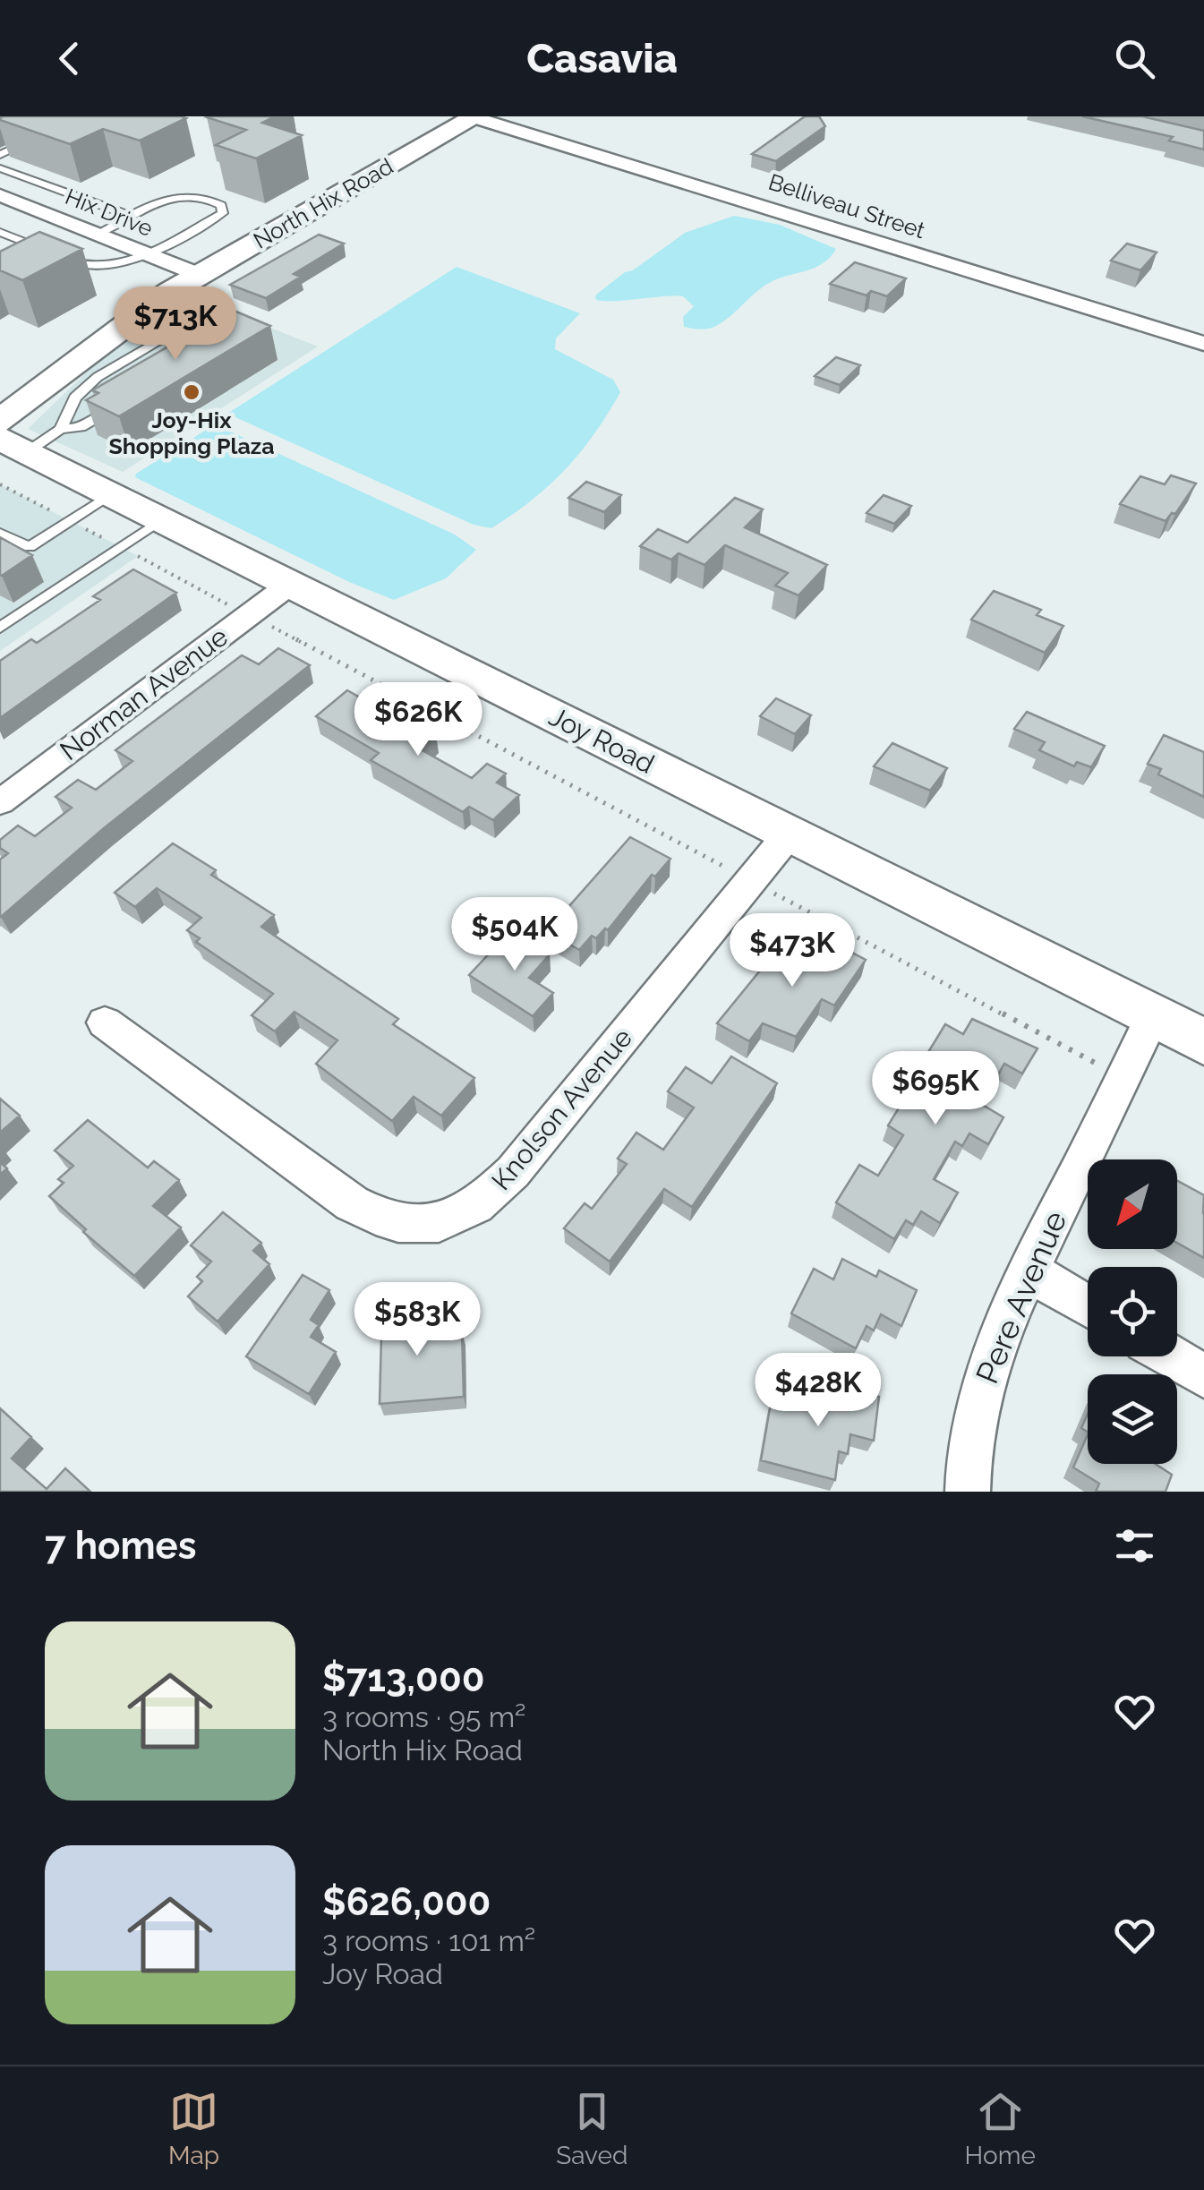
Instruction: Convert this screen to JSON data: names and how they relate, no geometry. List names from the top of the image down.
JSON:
{
  "streets": {
    "street": [
      "North Hix Road",
      "Belliveau Street",
      "Hix Drive",
      "Norman Avenue",
      "Joy Road",
      "Knolson Avenue",
      "Pere Avenue"
    ]
  },
  "crossings": [
    ["North Hix Road", "Belliveau Street"],
    ["North Hix Road", "Hix Drive"],
    ["Norman Avenue", "Joy Road"],
    ["Joy Road", "Knolson Avenue"],
    ["Joy Road", "Pere Avenue"]
  ],
  "places": ["Joy-Hix Shopping Plaza"],
  "north": "bottom left",
  "page": {
    "header": "Casavia",
    "price": [
      "$713K",
      "$626K",
      "$504K",
      "$473K",
      "$695K",
      "$583K",
      "$428K"
    ],
    "heading": "7 homes",
    "list": [
      {
        "name": "$713,000",
        "note": "3 rooms · 95 m² · North Hix Road"
      },
      {
        "name": "$626,000",
        "note": "3 rooms · 101 m² · Joy Road"
      }
    ],
    "tabs": ["Map", "Saved", "Home"]
  }
}
